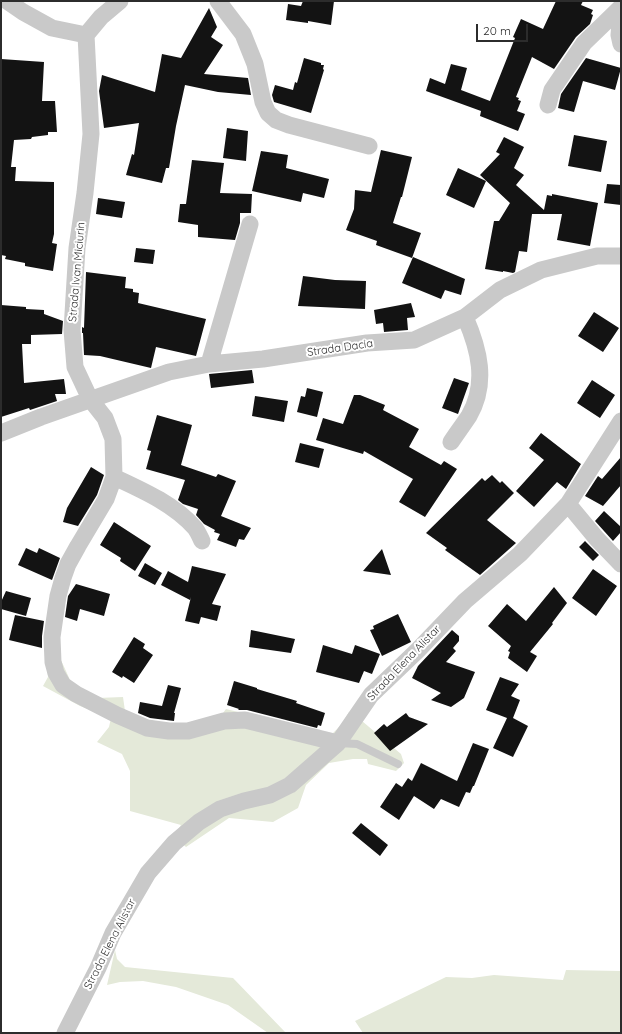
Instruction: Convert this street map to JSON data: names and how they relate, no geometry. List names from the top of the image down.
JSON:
{
  "streets": {
    "street": ["Strada Ivan Miciurin", "Strada Dacia", "Strada Elena Alistar"]
  },
  "crossings": [
    ["Strada Ivan Miciurin", "Strada Dacia"],
    ["Strada Ivan Miciurin", "Strada Elena Alistar"]
  ],
  "scale_bar": "20 m"
}
